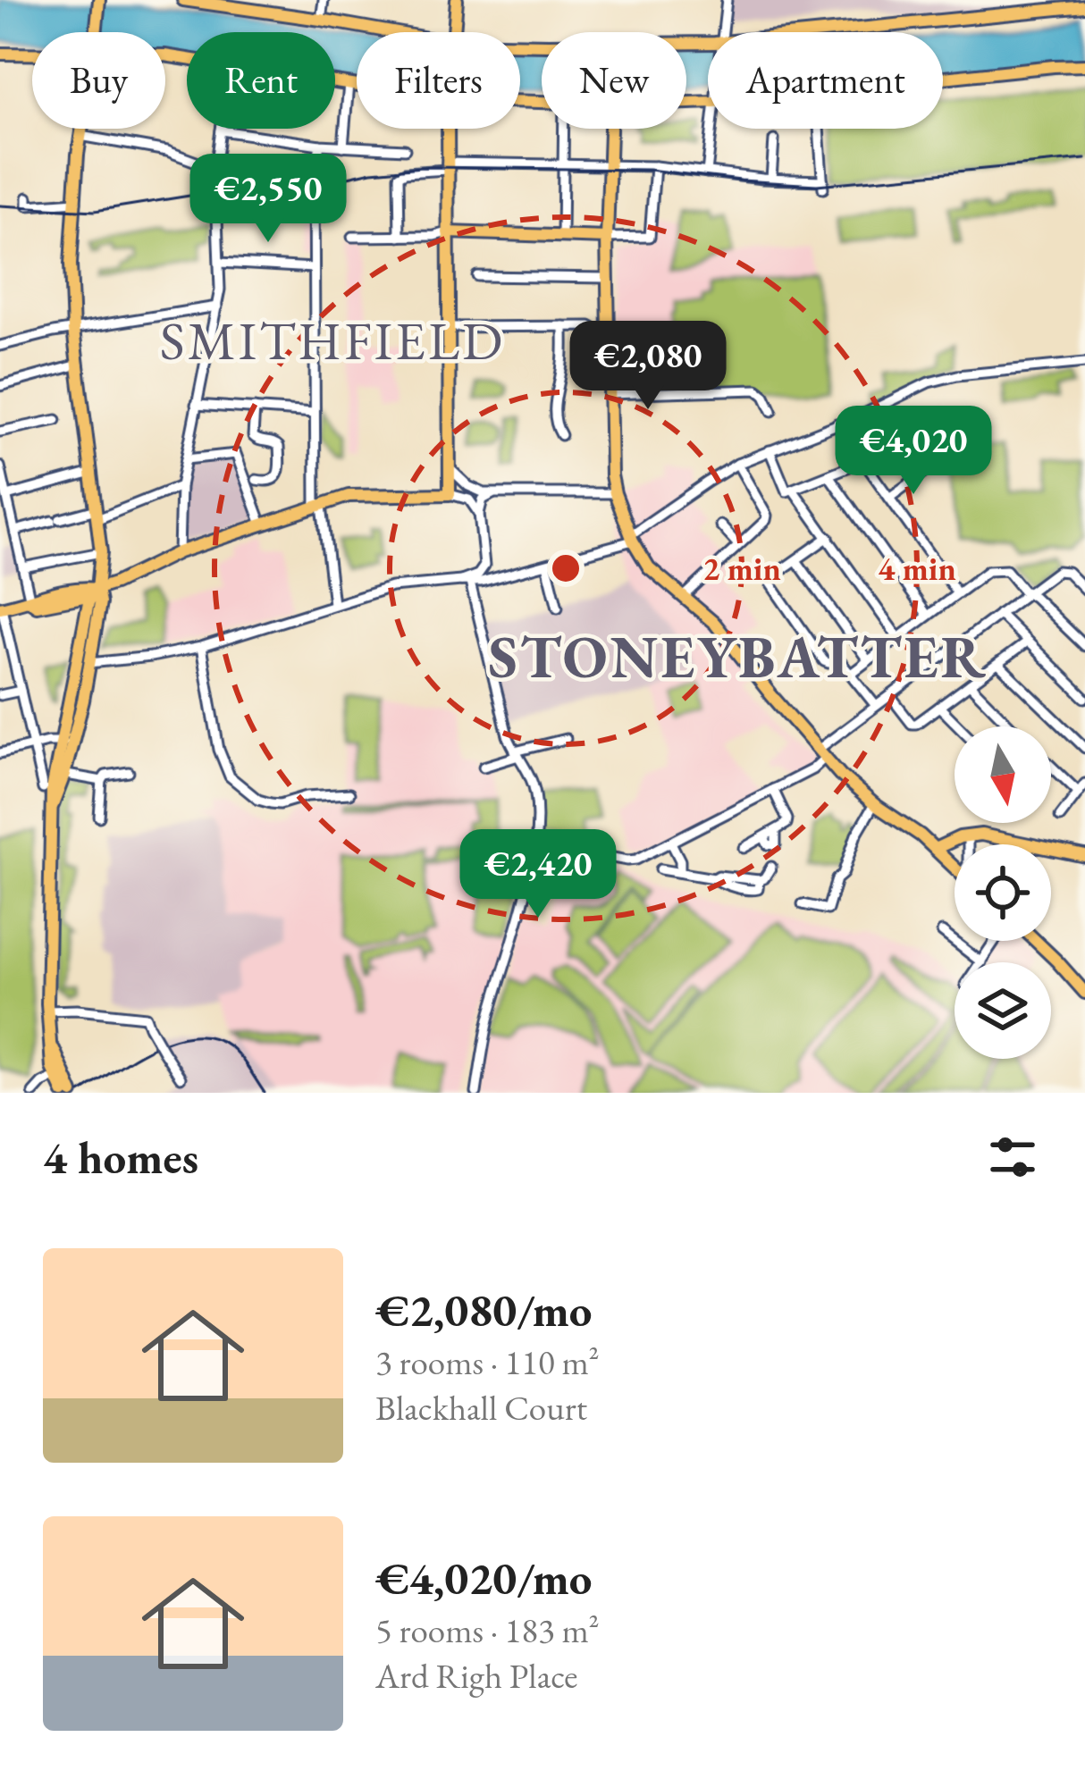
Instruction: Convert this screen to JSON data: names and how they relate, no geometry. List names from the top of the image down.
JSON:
{
  "districts": ["SMITHFIELD", "STONEYBATTER"],
  "north": "bottom",
  "page": {
    "chip": [
      "Buy",
      "Rent",
      "Filters",
      "New",
      "Apartment"
    ],
    "price": [
      "€2,550",
      "€2,080",
      "€4,020",
      "€2,420"
    ],
    "heading": "4 homes",
    "list": [
      {
        "name": "€2,080/mo",
        "note": "3 rooms · 110 m² · Blackhall Court"
      },
      {
        "name": "€4,020/mo",
        "note": "5 rooms · 183 m² · Ard Righ Place"
      }
    ]
  },
  "rings": ["2 min", "4 min"]
}
